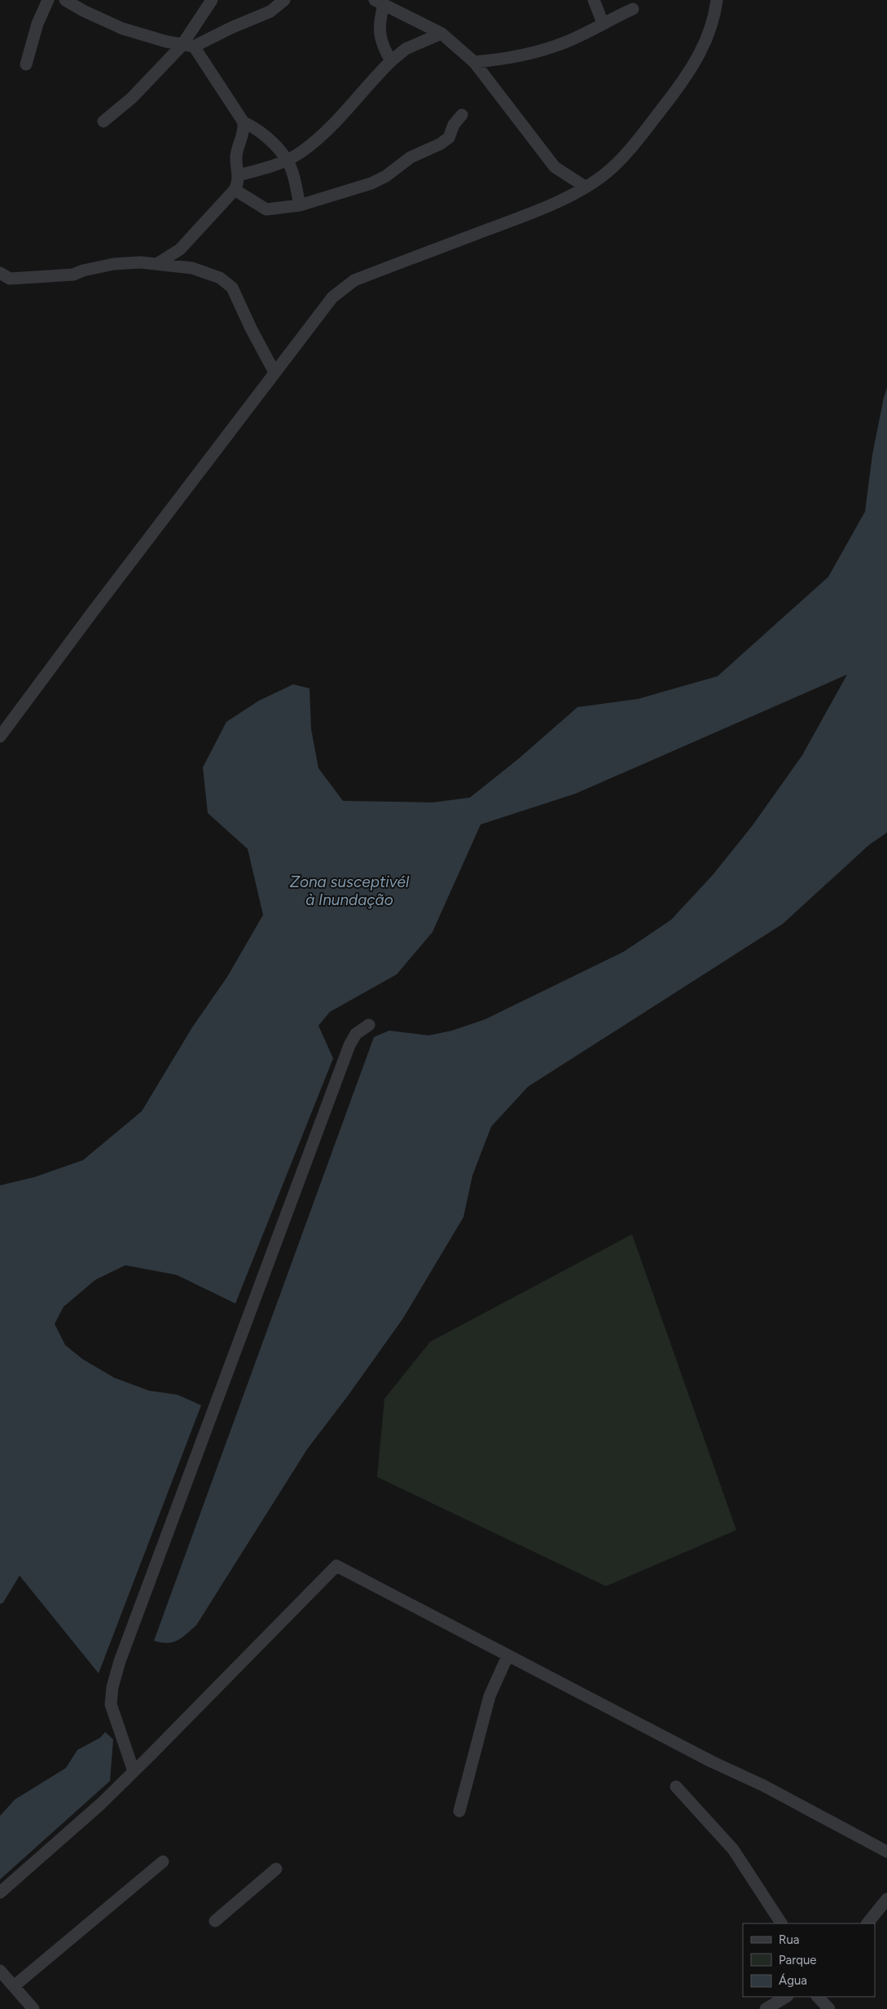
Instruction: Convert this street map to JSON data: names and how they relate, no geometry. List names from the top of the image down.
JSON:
{
  "water": ["Zona susceptivél à Inundação"],
  "legend": ["Rua", "Parque", "Água"]
}
